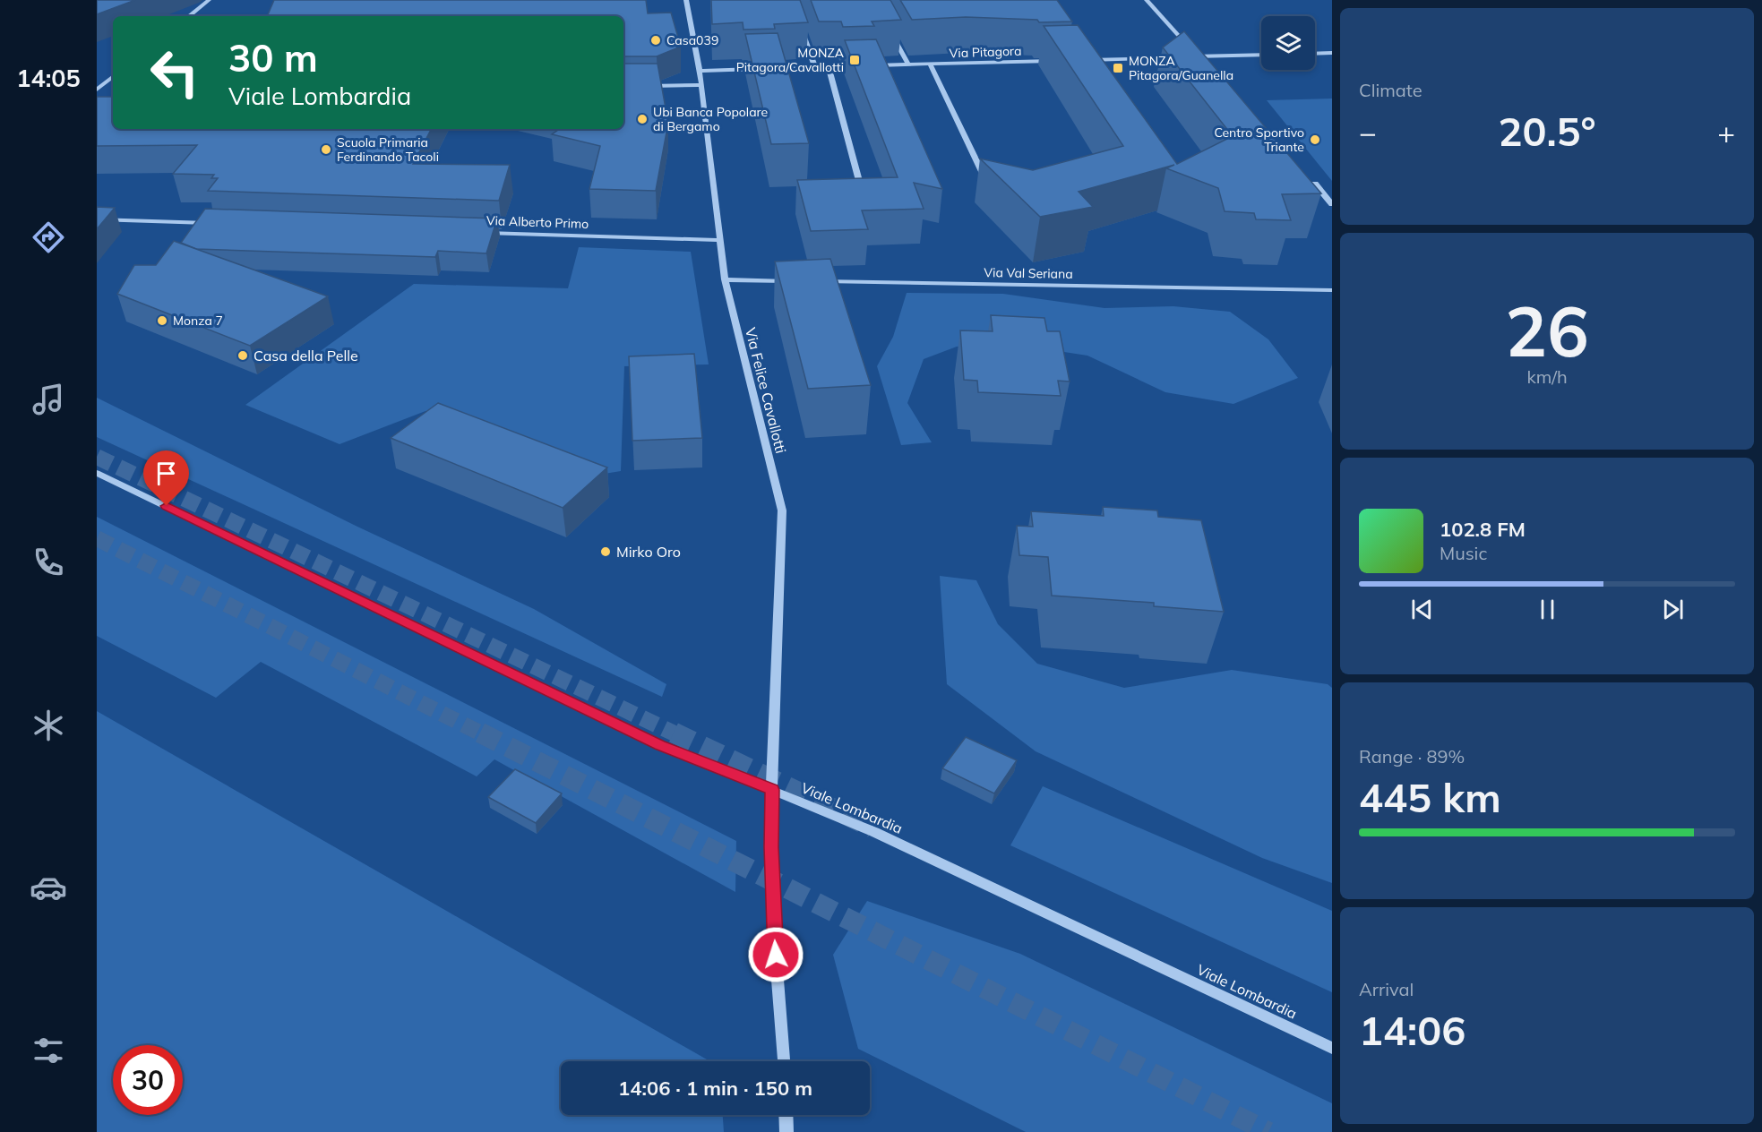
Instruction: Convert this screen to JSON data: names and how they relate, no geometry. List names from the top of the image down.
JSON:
{
  "streets": {
    "street": [
      "Via Pitagora",
      "Via Alberto Primo",
      "Via Val Seriana",
      "Via Felice Cavallotti",
      "Viale Lombardia"
    ]
  },
  "crossings": [
    ["Via Alberto Primo", "Via Felice Cavallotti"],
    ["Via Felice Cavallotti", "Viale Lombardia"]
  ],
  "places": {
    "other": [
      "Casa039",
      "Ubi Banca Popolare di Bergamo",
      "Centro Sportivo Triante",
      "Scuola Primaria Ferdinando Tacoli",
      "Monza 7",
      "Casa della Pelle",
      "Mirko Oro"
    ],
    "transit": ["MONZA Pitagora/Cavallotti", "MONZA Pitagora/Guanella"]
  },
  "page": {
    "tabs": "14:05",
    "tile": [
      "Climate",
      ["26", "km/h"],
      ["Range · 89%", "445 km"],
      ["Arrival", "14:06"]
    ],
    "turn": ["30 m", "Viale Lombardia"],
    "heat": ["−", "20.5°", "+"],
    "song": ["102.8 FM", "Music"],
    "limit": "30",
    "trip": "14:06 · 1 min · 150 m"
  }
}
